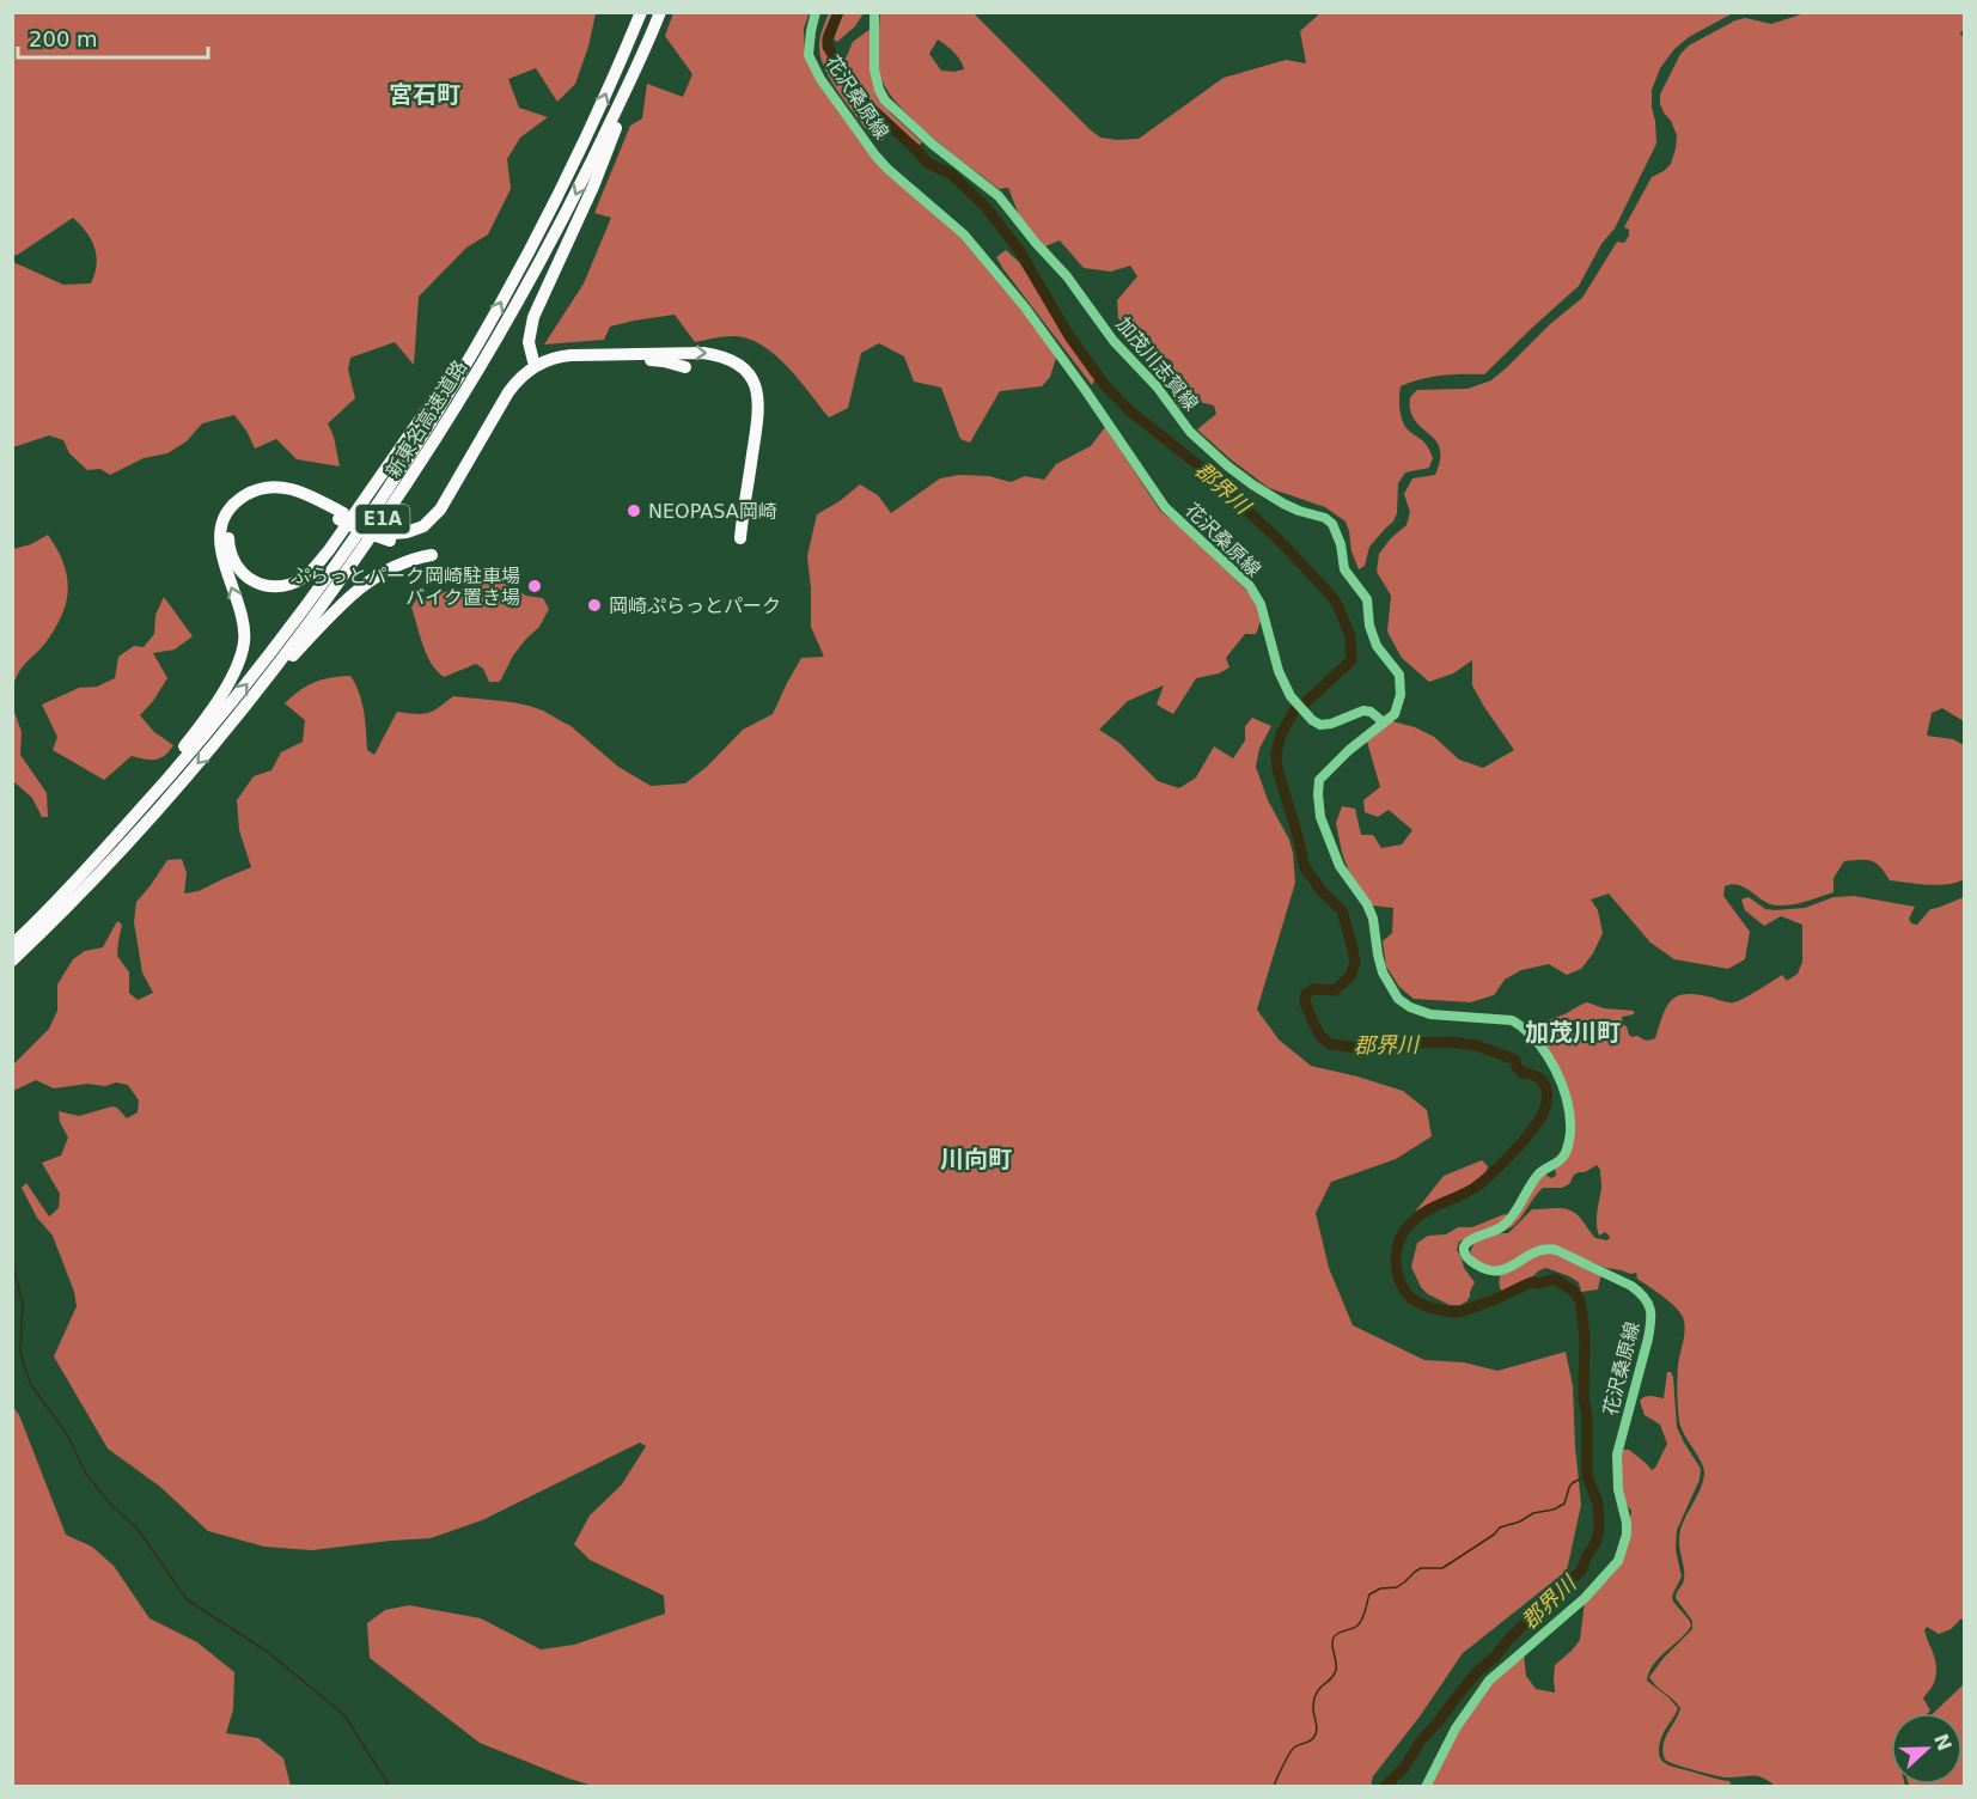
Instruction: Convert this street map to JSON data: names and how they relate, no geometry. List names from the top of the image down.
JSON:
{
  "streets": {
    "highway": ["新東名高速道路", "E1A"],
    "main road": ["花沢桑原線", "加茂川志賀線"]
  },
  "crossings": [
    ["花沢桑原線", "加茂川志賀線"]
  ],
  "districts": ["宮石町", "加茂川町", "川向町"],
  "water": ["郡界川"],
  "places": ["NEOPASA岡崎", "ぷらっとパーク岡崎駐車場 バイク置き場", "岡崎ぷらっとパーク"],
  "scale_bar": "200 m",
  "north": "right"
}
